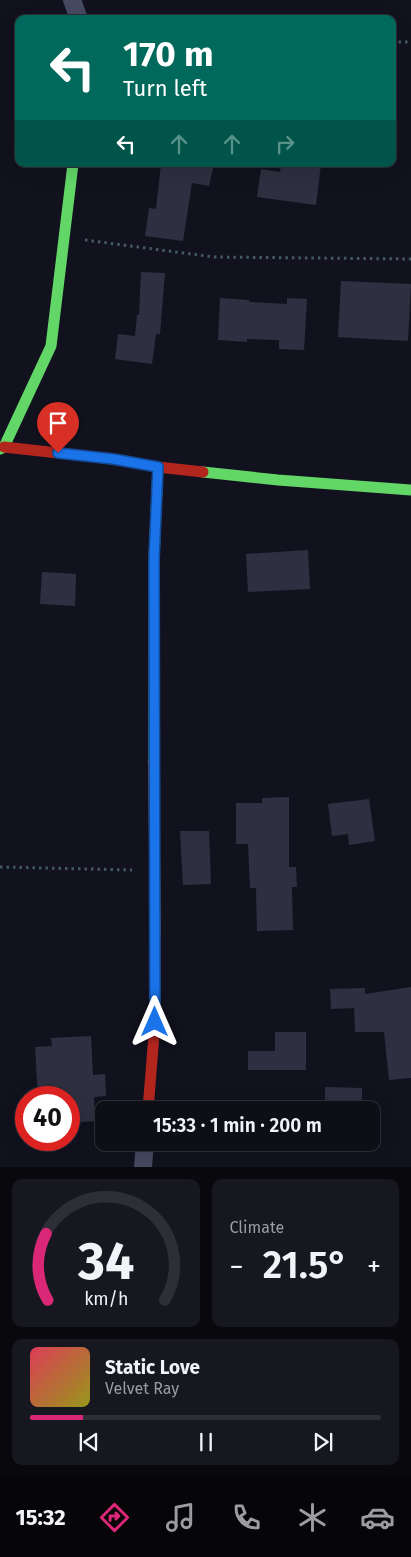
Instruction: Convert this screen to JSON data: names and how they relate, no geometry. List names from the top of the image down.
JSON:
{
  "page": {
    "turn": ["170 m", "Turn left"],
    "limit": "40",
    "trip": "15:33 · 1 min · 200 m",
    "tile": "Climate",
    "heat": ["−", "21.5°", "+"],
    "song": ["Static Love", "Velvet Ray"],
    "tabs": "15:32",
    "gauge": ["34", "km/h"]
  }
}
